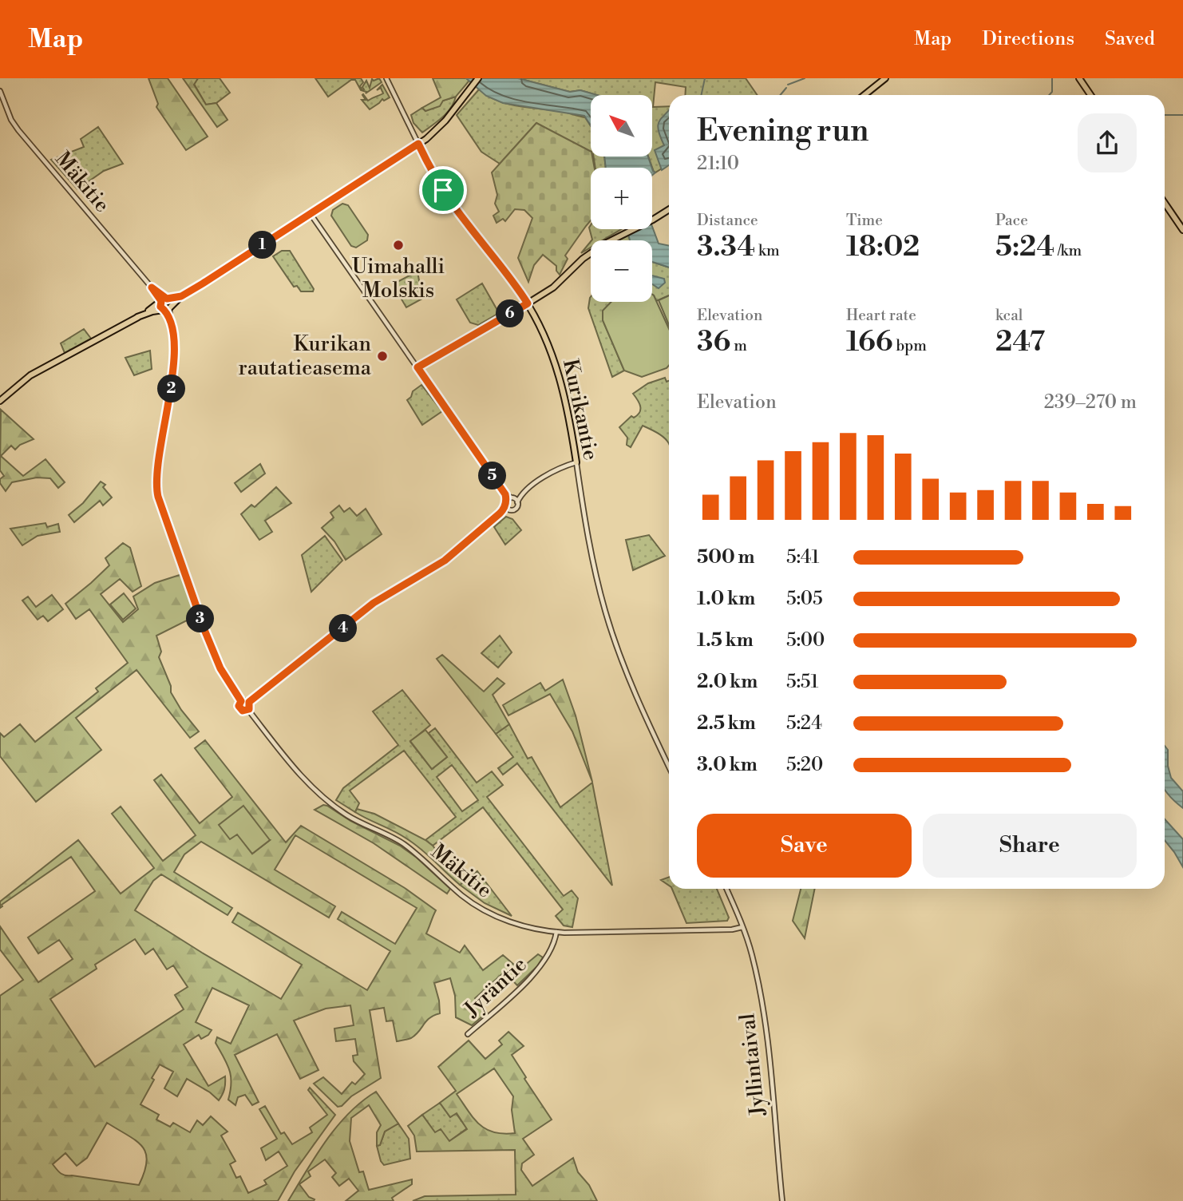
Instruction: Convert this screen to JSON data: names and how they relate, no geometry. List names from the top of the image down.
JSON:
{
  "streets": {
    "main road": ["Kurikantie"],
    "street": ["Mäkitie", "Jyräntie", "Jyllintaival"]
  },
  "crossings": [
    ["Mäkitie", "Jyräntie"],
    ["Mäkitie", "Jyllintaival"]
  ],
  "places": ["Uimahalli Molskis", "Kurikan rautatieasema"],
  "north": "top left",
  "page": {
    "header": "Map",
    "nav": ["Map", "Directions", "Saved"],
    "map_buttons": ["+", "−"],
    "heading": ["Evening run", "21:10"],
    "stats": [
      ["Distance", "3.34 km"],
      ["Time", "18:02"],
      ["Pace", "5:24 /km"],
      ["Elevation", "36 m"],
      ["Heart rate", "166 bpm"],
      ["kcal", "247"]
    ],
    "pins": [
      "1",
      "6",
      "2",
      "5",
      "3",
      "4"
    ],
    "chart": ["Elevation", "239–270 m"],
    "list": [
      {
        "name": "500 m",
        "note": "5:41"
      },
      {
        "name": "1.0 km",
        "note": "5:05"
      },
      {
        "name": "1.5 km",
        "note": "5:00"
      },
      {
        "name": "2.0 km",
        "note": "5:51"
      },
      {
        "name": "2.5 km",
        "note": "5:24"
      },
      {
        "name": "3.0 km",
        "note": "5:20"
      }
    ],
    "buttons": ["Save", "Share"]
  }
}
